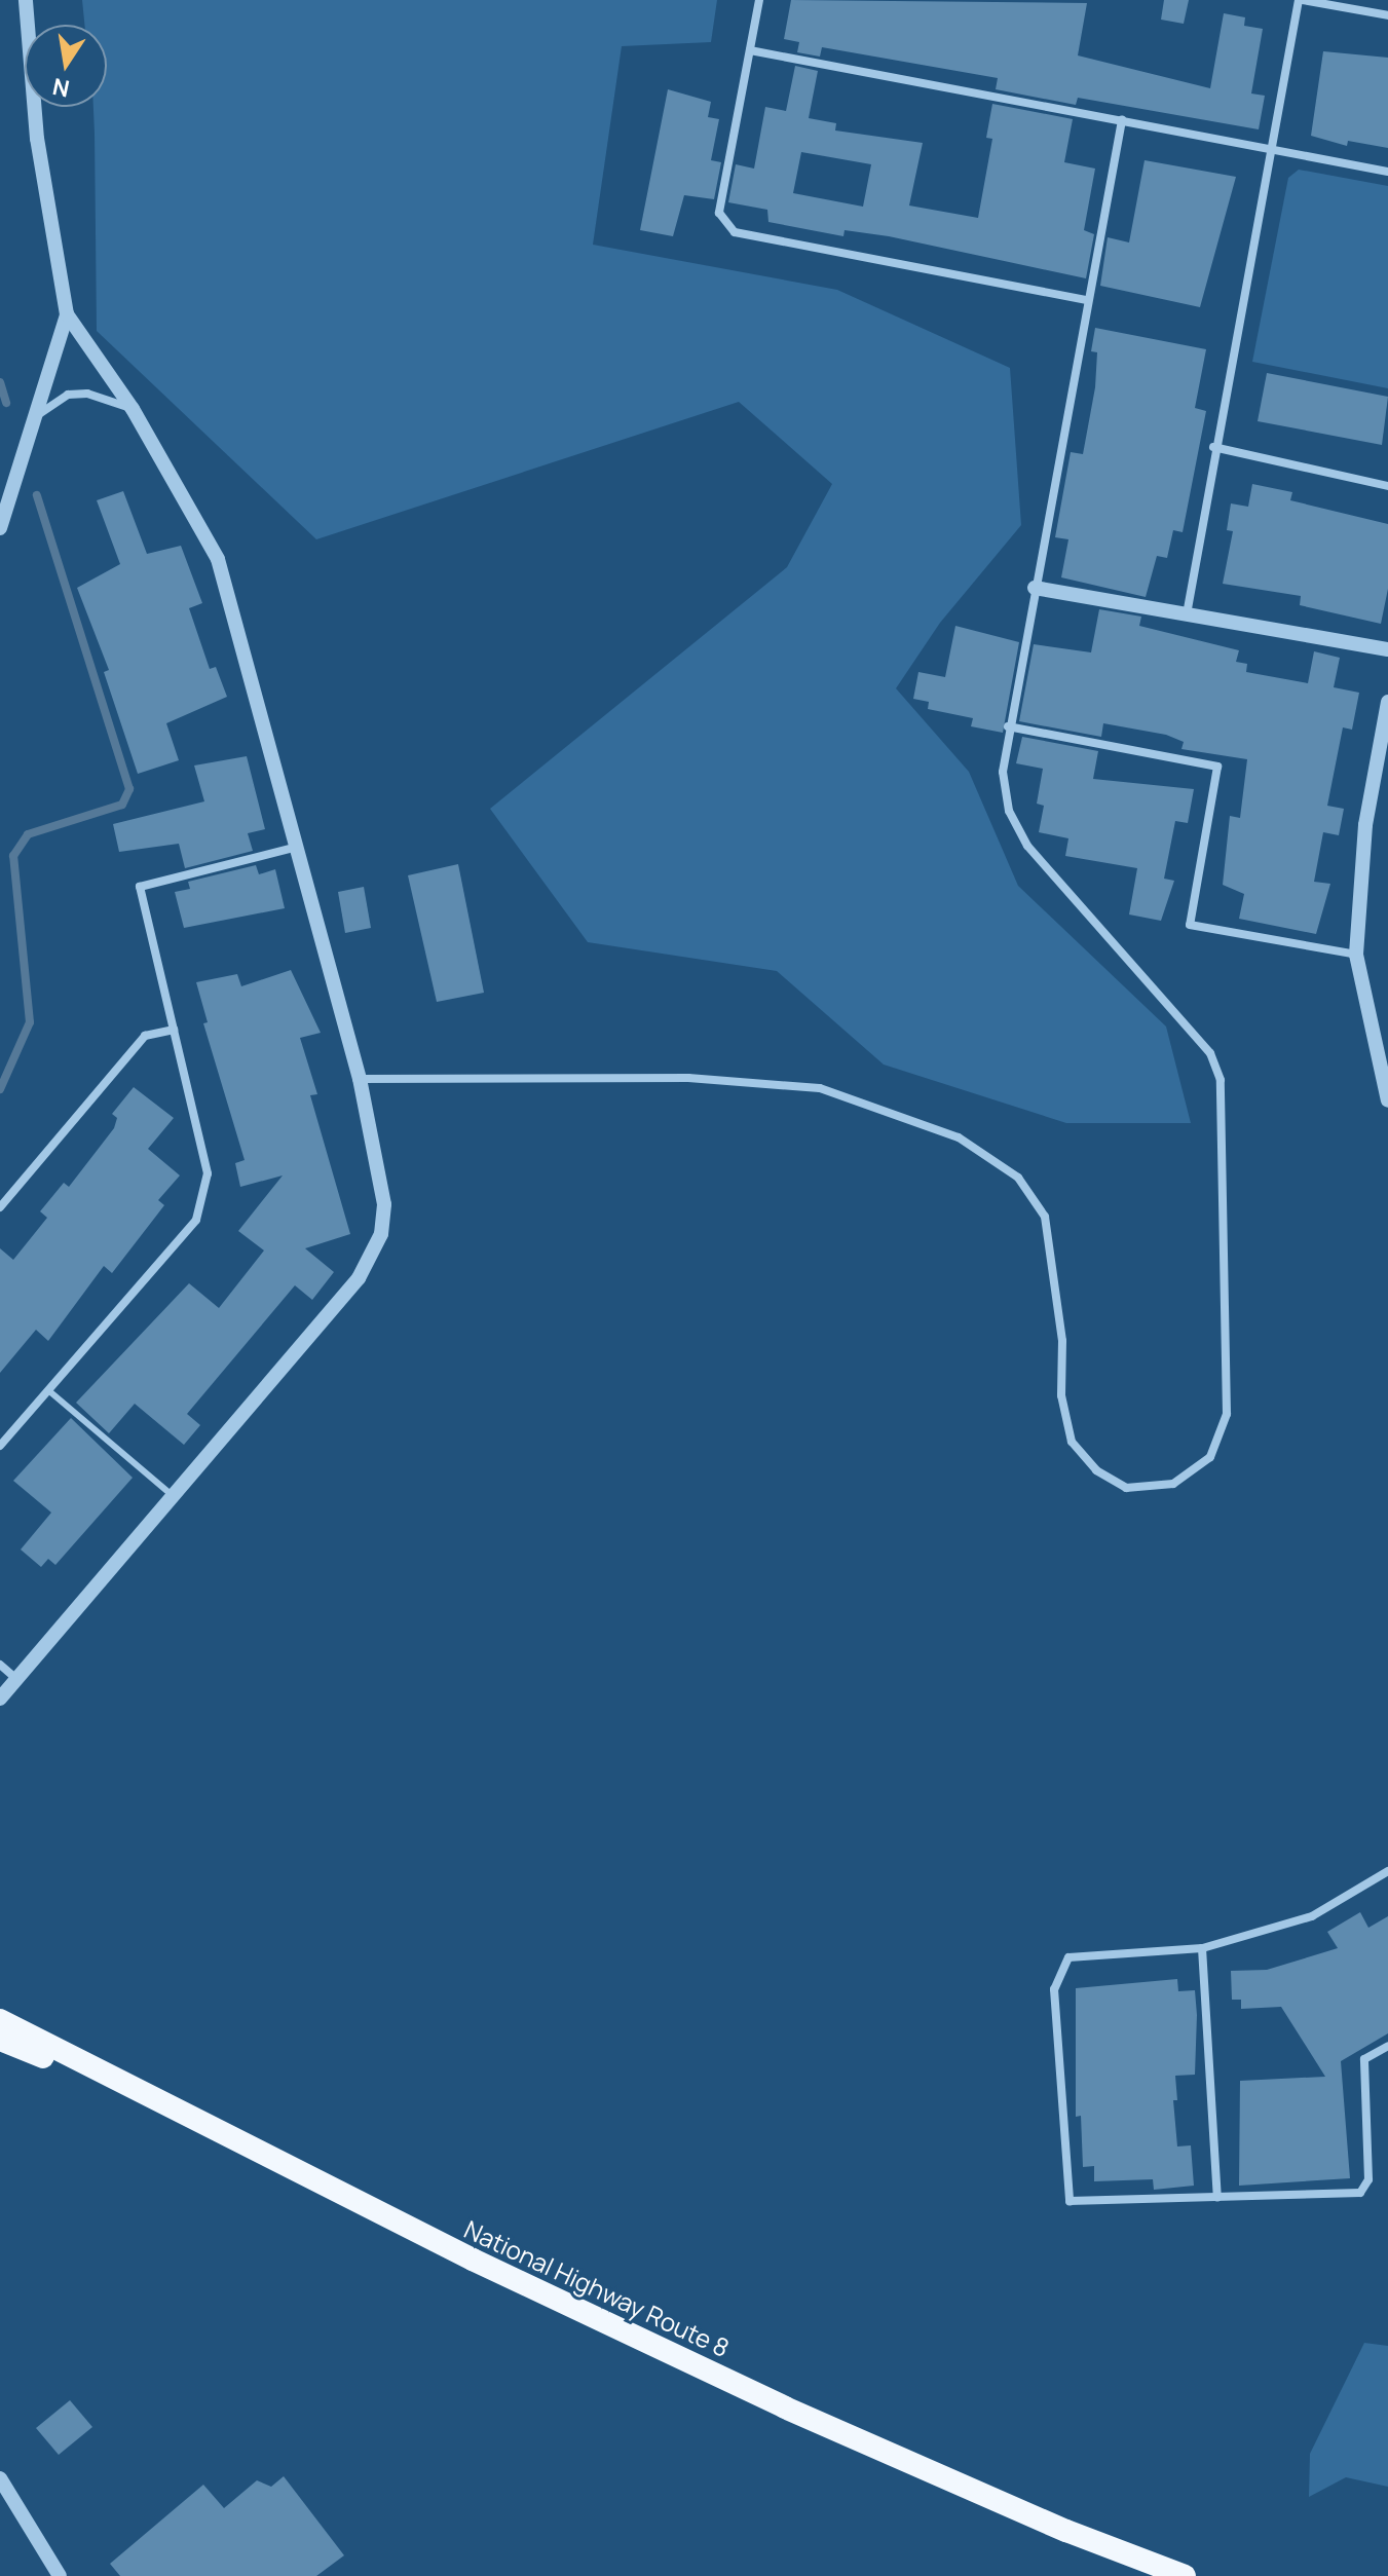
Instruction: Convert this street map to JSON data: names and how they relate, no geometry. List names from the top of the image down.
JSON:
{
  "streets": {
    "highway": ["National Highway Route 8"]
  },
  "north": "bottom"
}
